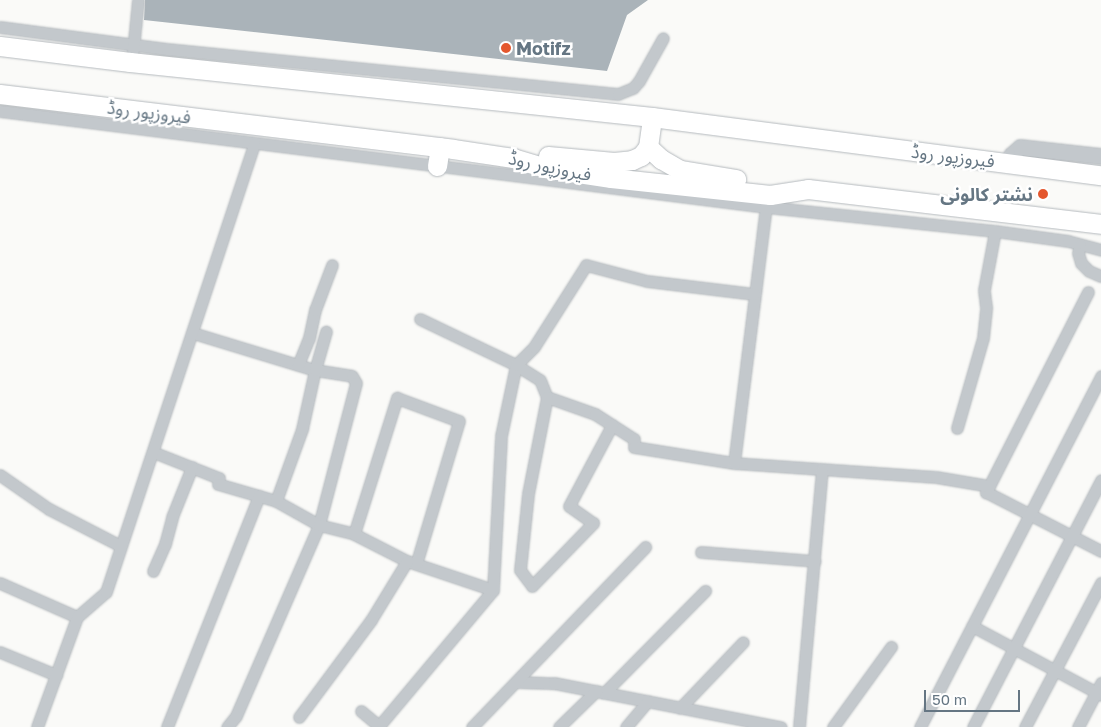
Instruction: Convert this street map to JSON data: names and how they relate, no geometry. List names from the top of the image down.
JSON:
{
  "streets": {
    "main road": ["فیروزپور روڈ"]
  },
  "places": ["Motifz", "نشتر کالونی"],
  "scale_bar": "50 m"
}
